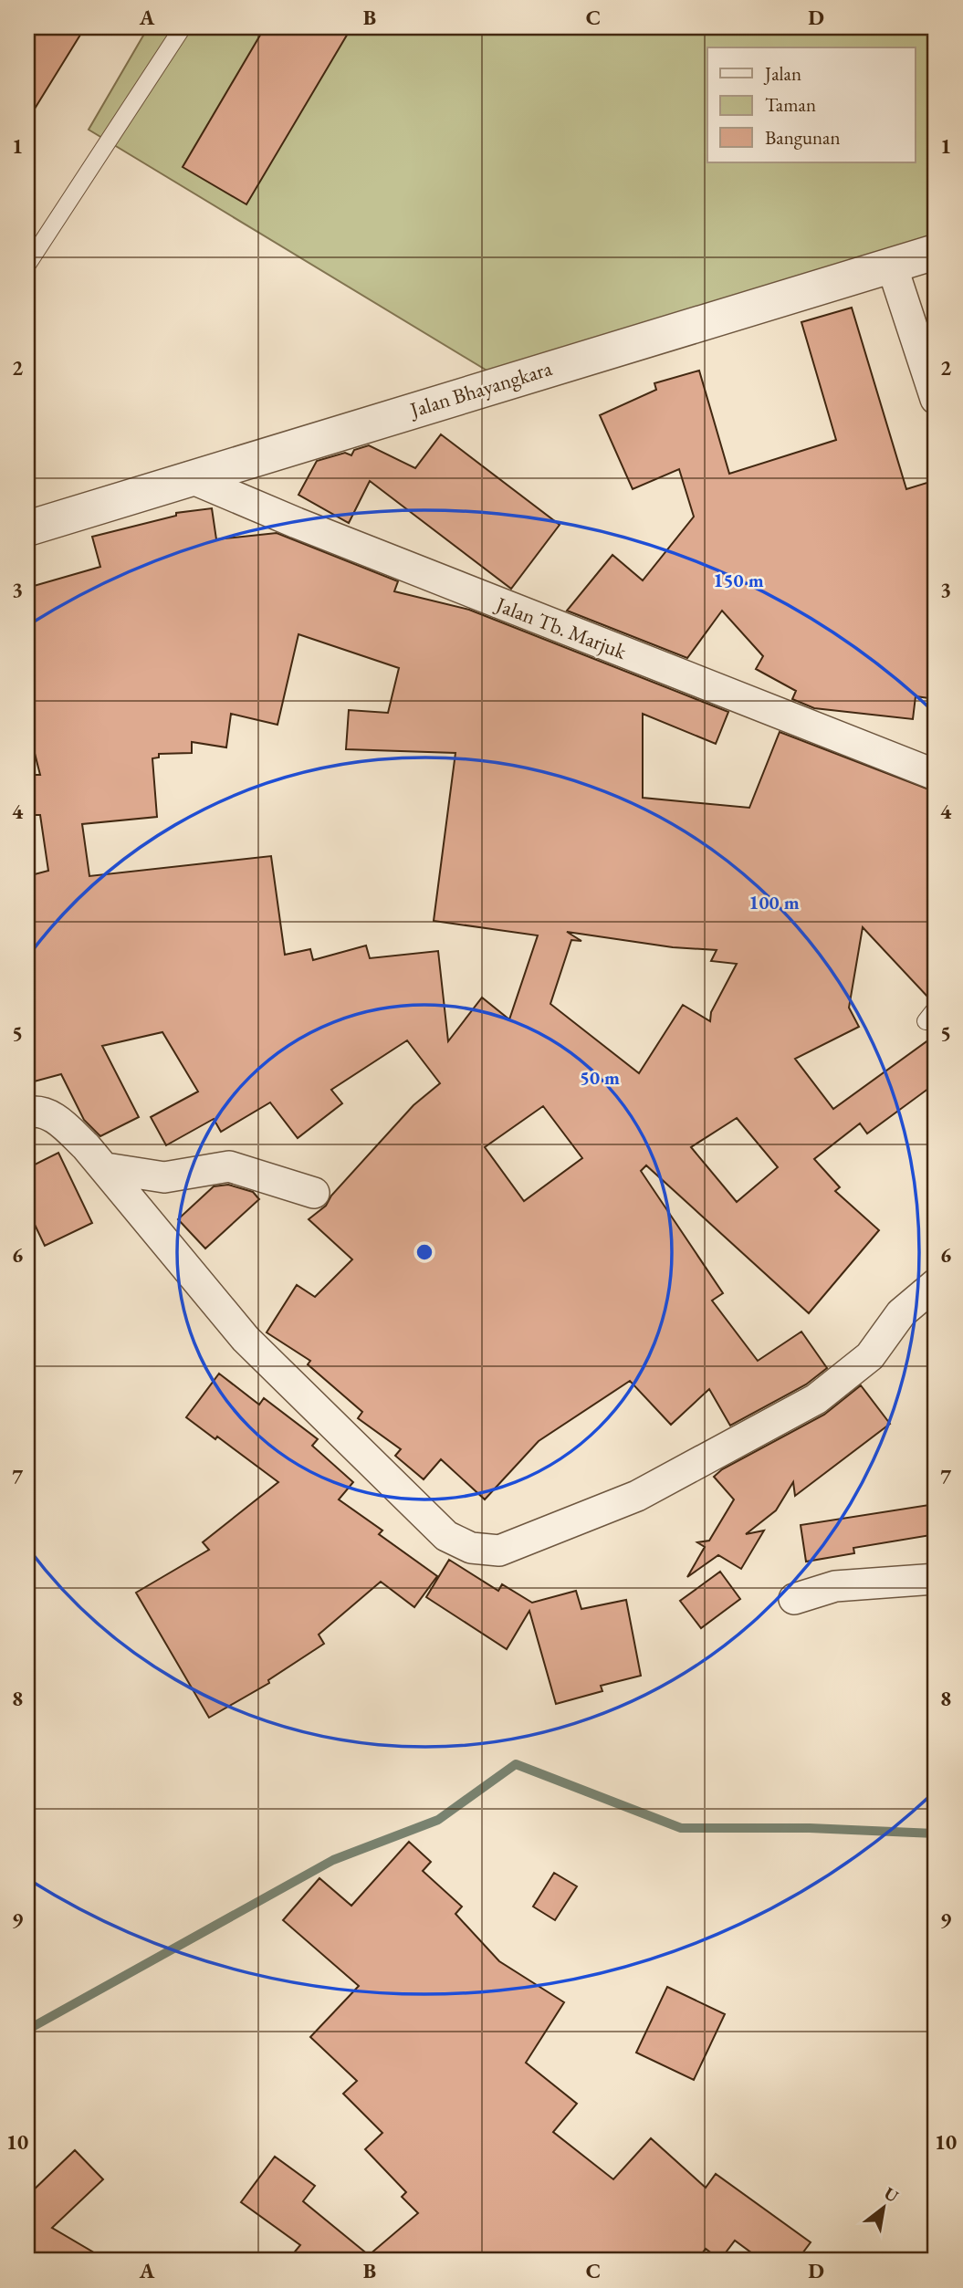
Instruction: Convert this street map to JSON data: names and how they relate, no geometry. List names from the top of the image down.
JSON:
{
  "streets": {
    "street": ["Jalan Bhayangkara", "Jalan Tb. Marjuk"]
  },
  "crossings": [
    ["Jalan Bhayangkara", "Jalan Tb. Marjuk"]
  ],
  "legend": ["Jalan", "Taman", "Bangunan"],
  "north": "top right",
  "grid": {
    "columns": [
      "A",
      "B",
      "C",
      "D"
    ],
    "rows": [
      "1",
      "2",
      "3",
      "4",
      "5",
      "6",
      "7",
      "8",
      "9",
      "10"
    ]
  },
  "rings": ["150 m", "100 m", "50 m"]
}
